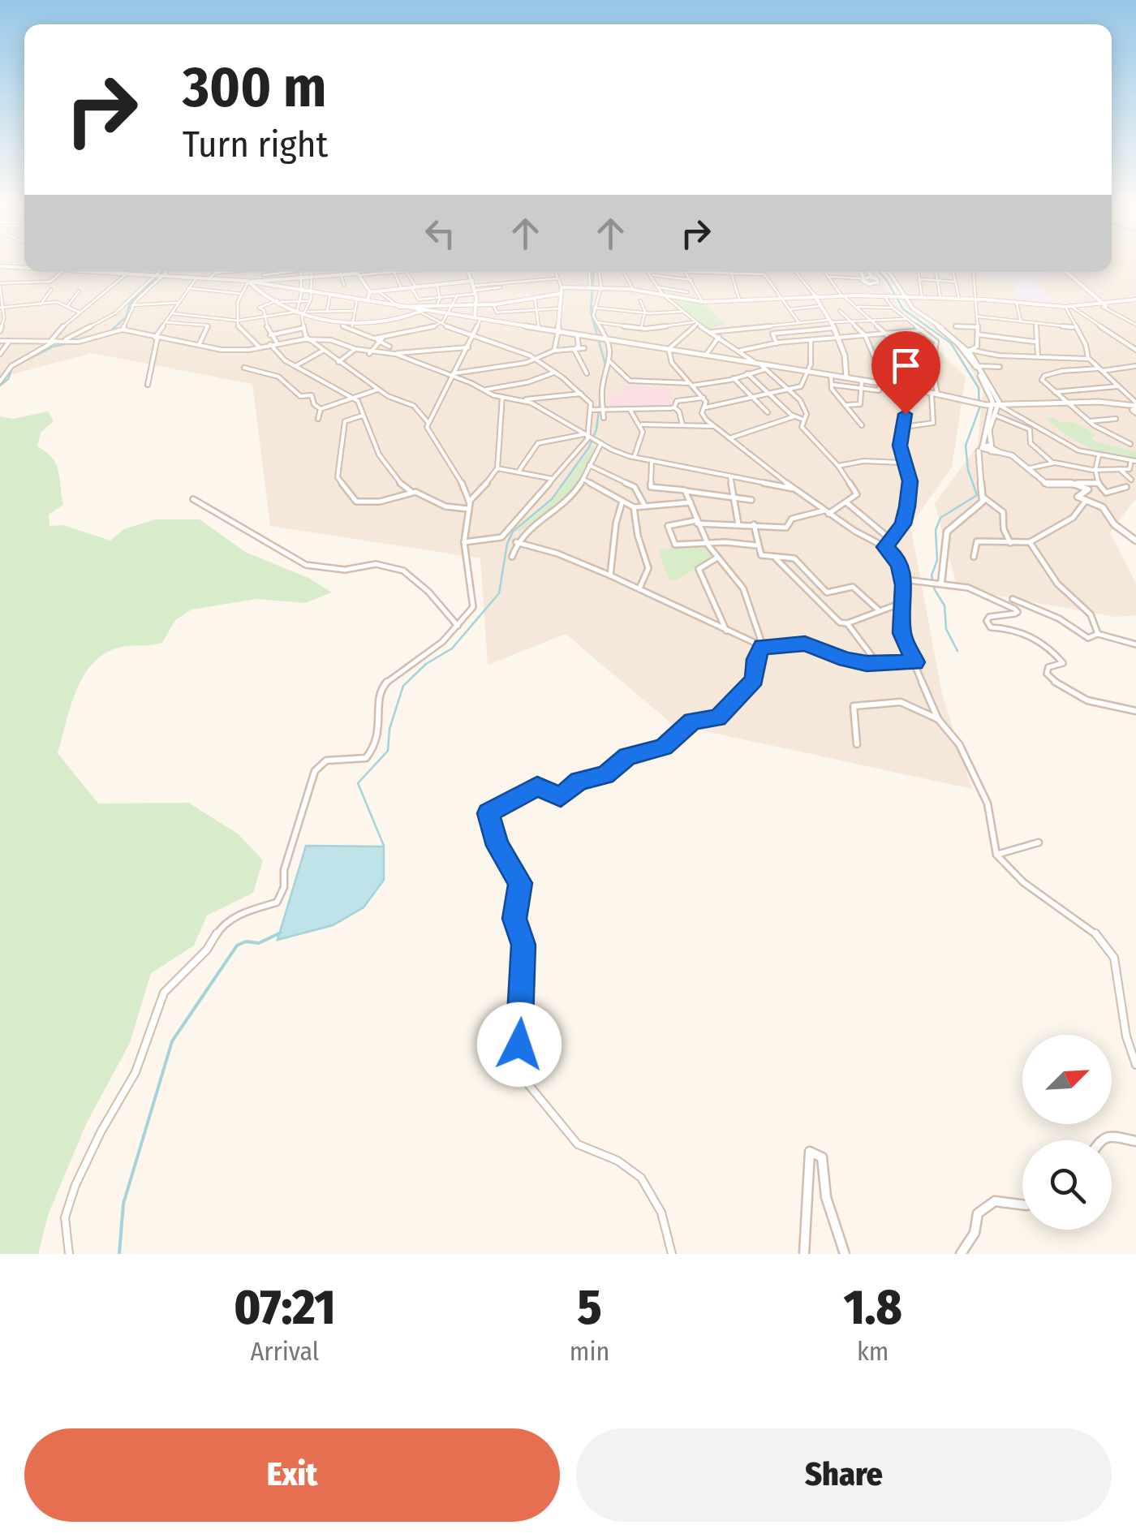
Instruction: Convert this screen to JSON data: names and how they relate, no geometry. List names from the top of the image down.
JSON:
{
  "north": "top right",
  "page": {
    "turn": ["300 m", "Turn right"],
    "eta": [
      "07:21",
      "Arrival",
      "5",
      "min",
      "1.8",
      "km"
    ],
    "buttons": ["Exit", "Share"]
  }
}
